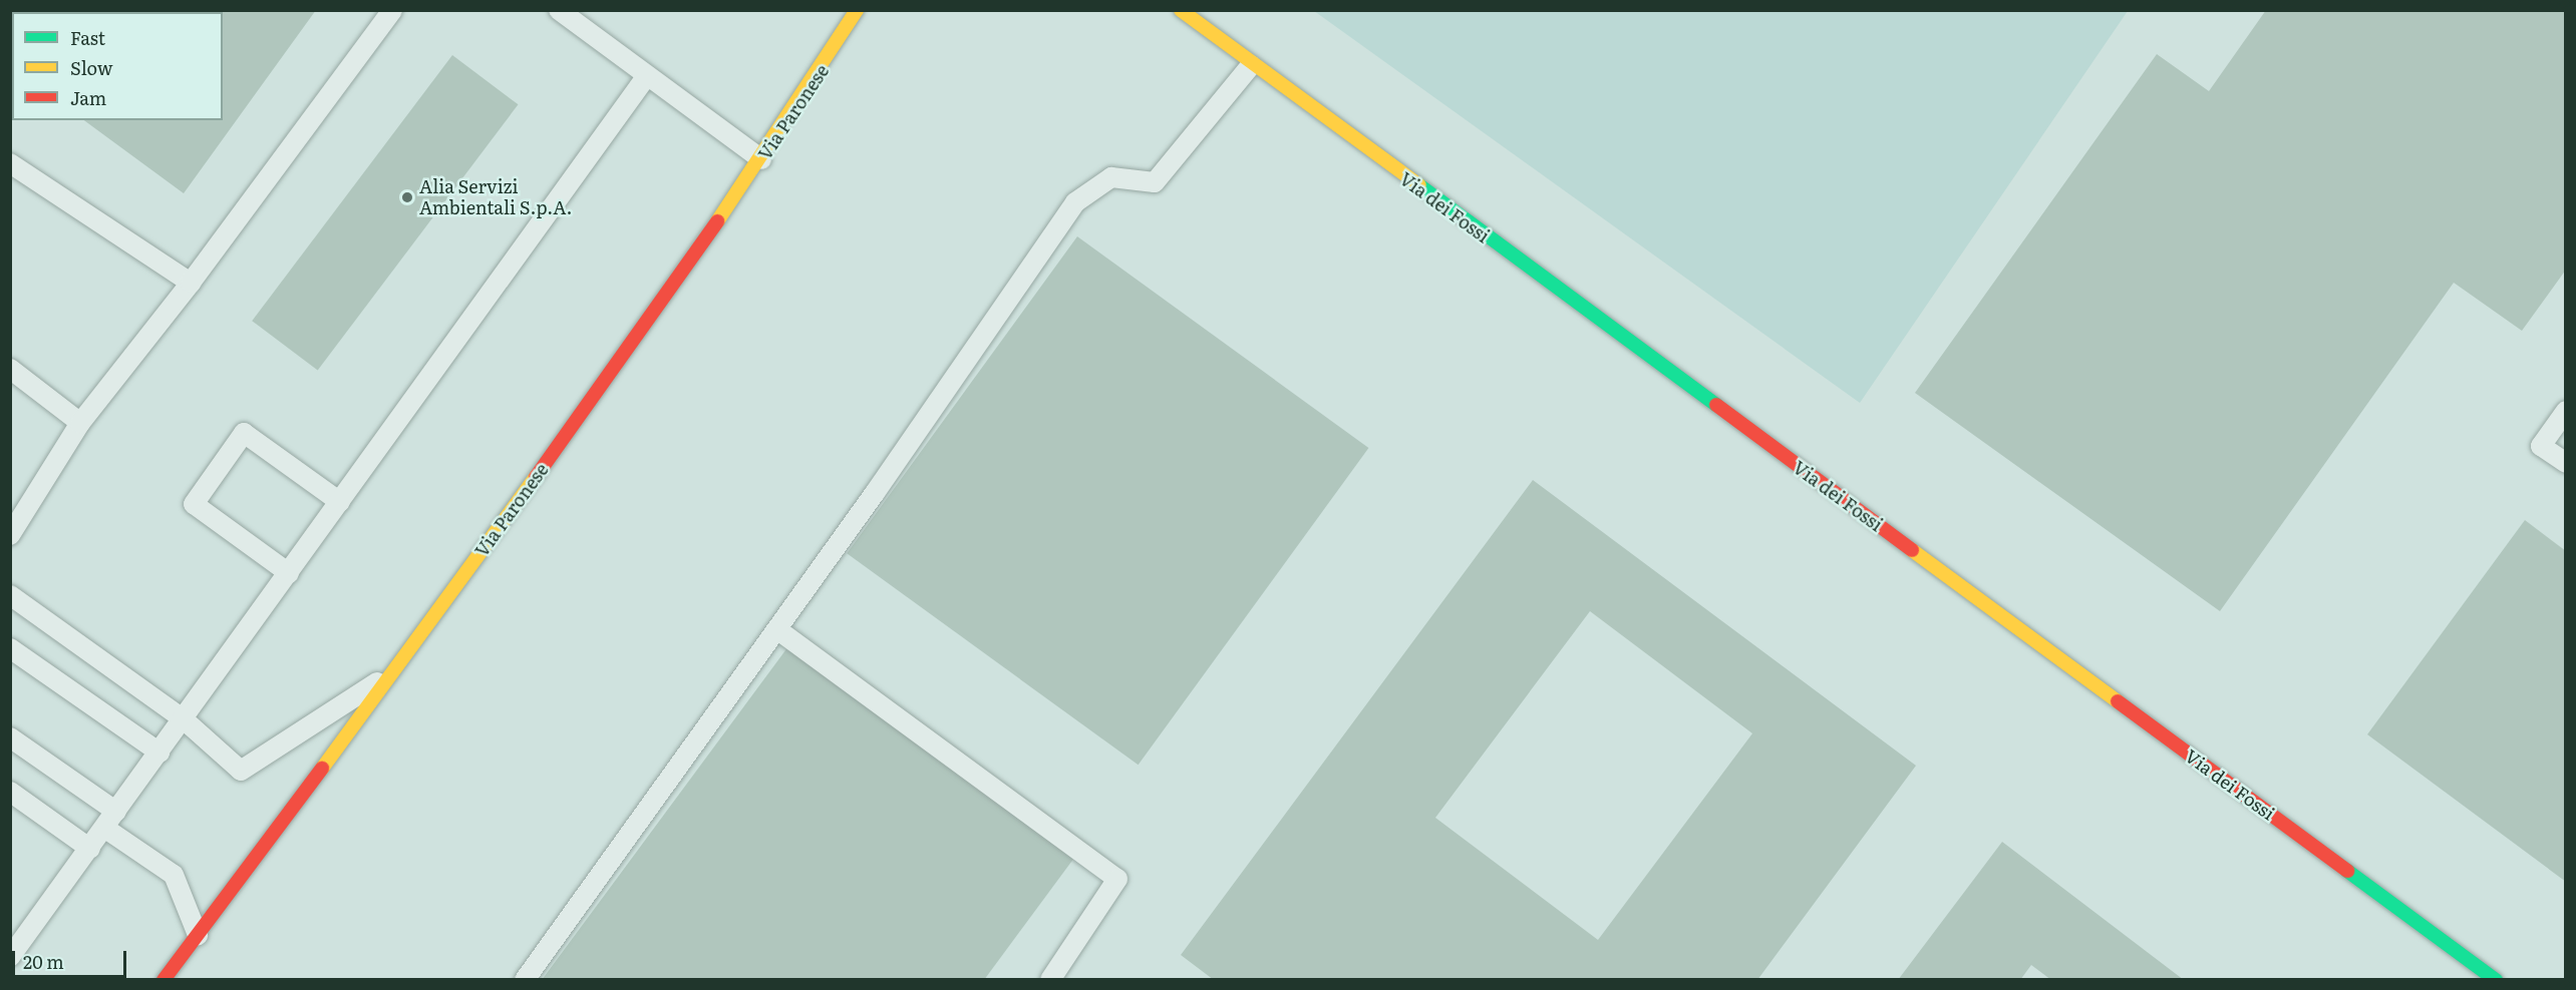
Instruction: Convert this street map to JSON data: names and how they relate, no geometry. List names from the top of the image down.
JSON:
{
  "streets": {
    "street": ["Via Paronese", "Via dei Fossi"]
  },
  "places": ["Alia Servizi Ambientali S.p.A."],
  "legend": ["Fast", "Slow", "Jam"],
  "scale_bar": "20 m"
}
